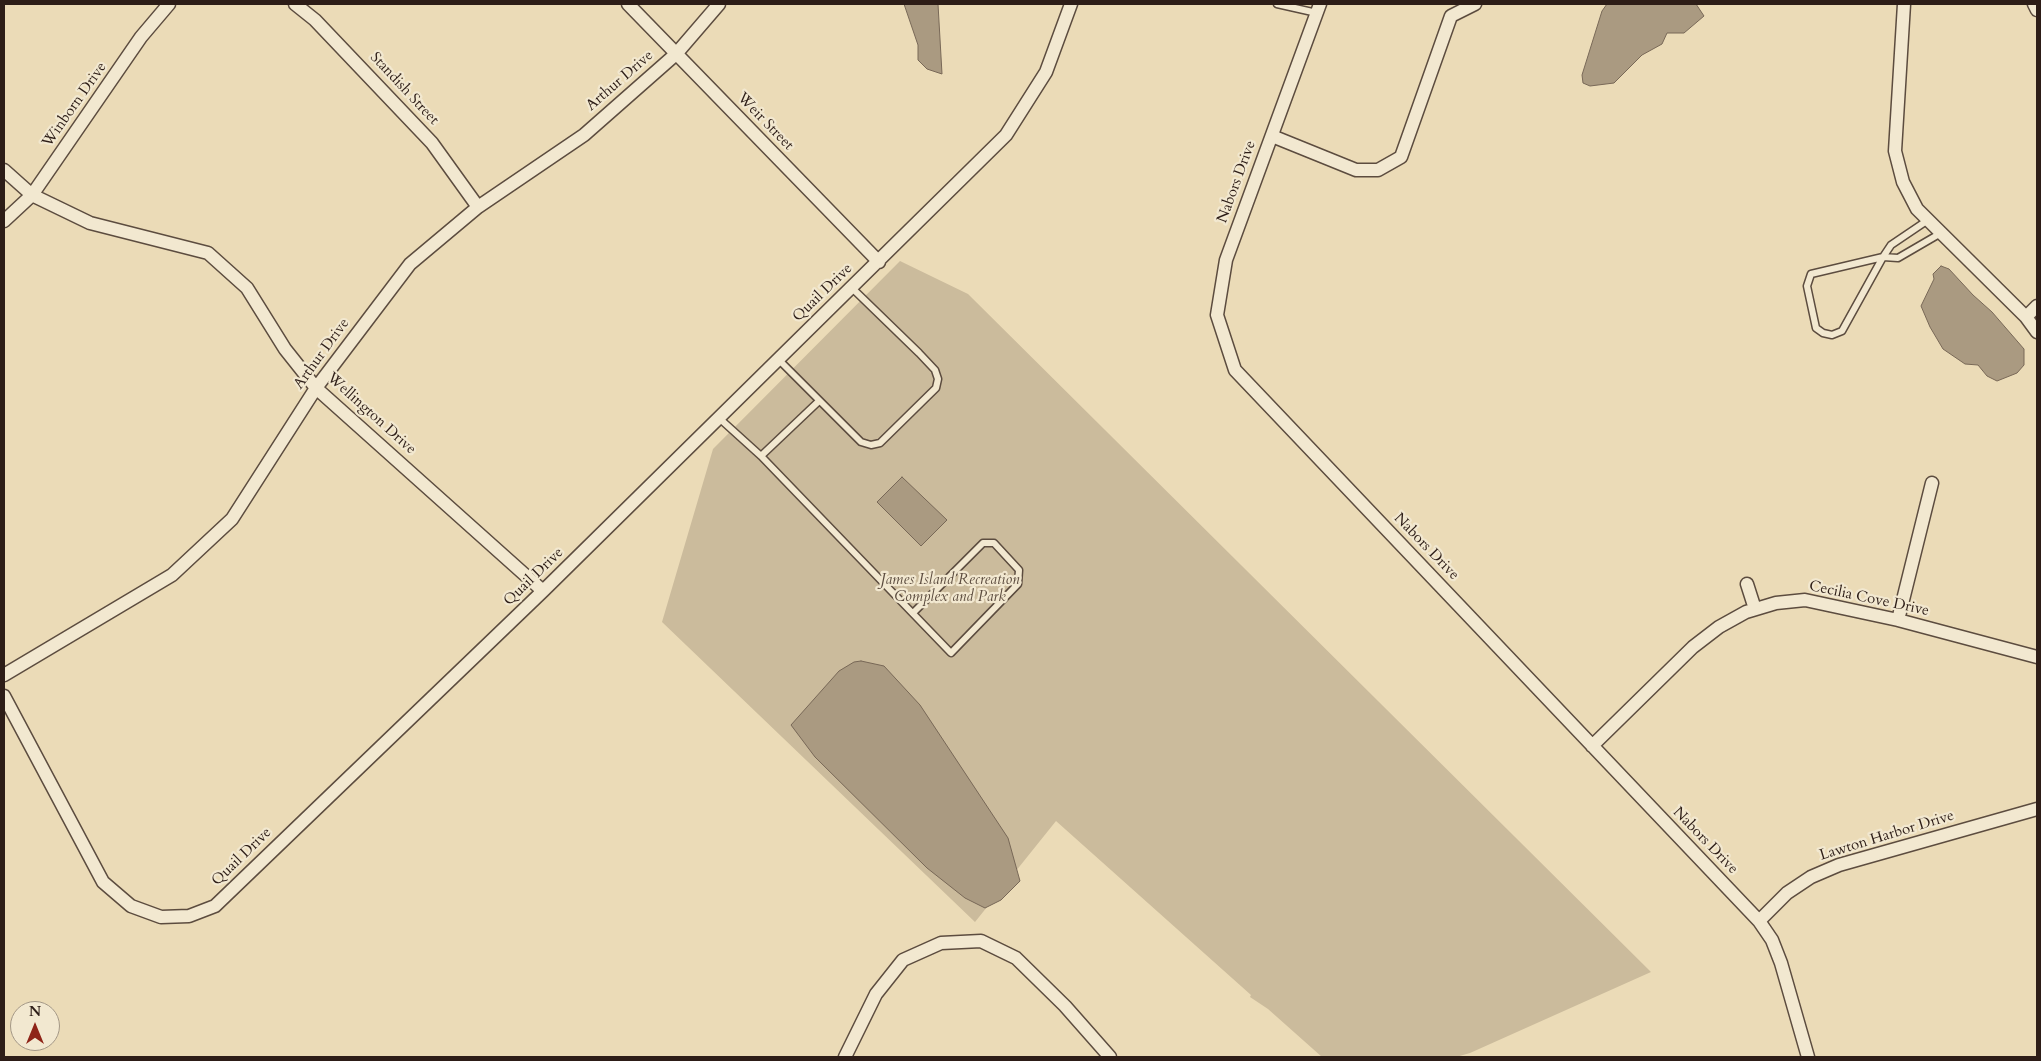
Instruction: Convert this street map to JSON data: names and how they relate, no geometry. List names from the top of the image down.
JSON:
{
  "streets": {
    "street": [
      "Arthur Drive",
      "Standish Street",
      "Winborn Drive",
      "Weir Street",
      "Nabors Drive",
      "Quail Drive",
      "Wellington Drive",
      "Cecilia Cove Drive",
      "Lawton Harbor Drive"
    ]
  },
  "crossings": [
    ["Arthur Drive", "Standish Street"],
    ["Arthur Drive", "Weir Street"],
    ["Arthur Drive", "Wellington Drive"],
    ["Winborn Drive", "Wellington Drive"],
    ["Weir Street", "Quail Drive"],
    ["Nabors Drive", "Cecilia Cove Drive"],
    ["Nabors Drive", "Lawton Harbor Drive"],
    ["Quail Drive", "Wellington Drive"]
  ],
  "parks": ["James Island Recreation Complex and Park"],
  "north": "top"
}
